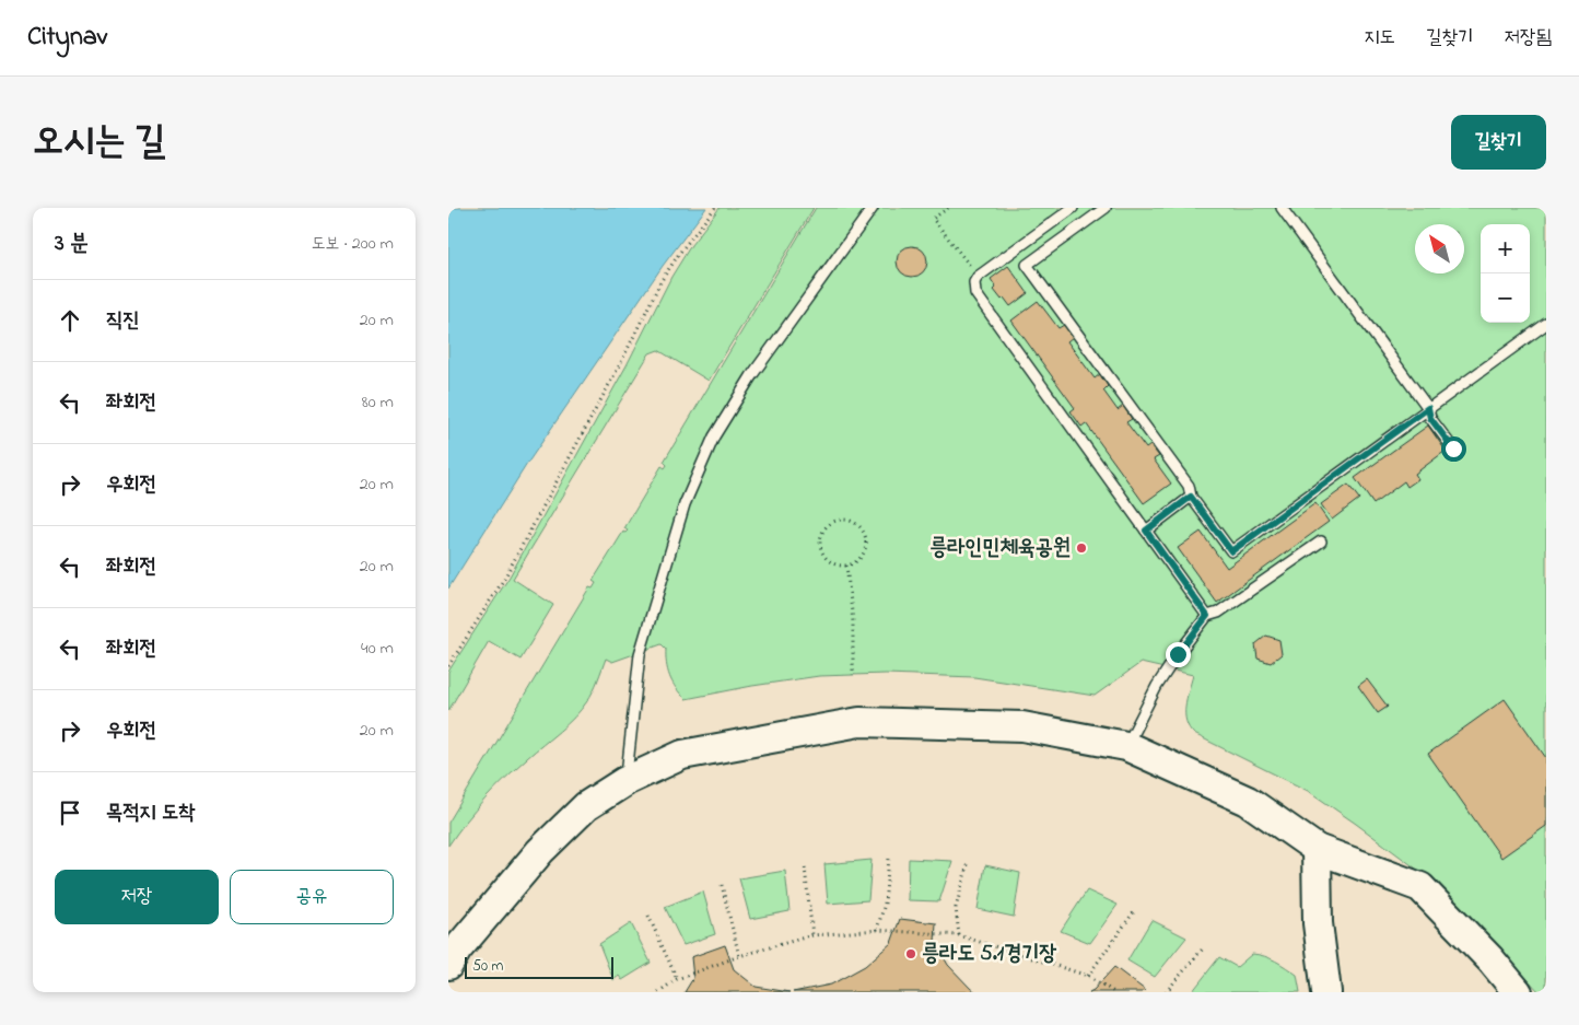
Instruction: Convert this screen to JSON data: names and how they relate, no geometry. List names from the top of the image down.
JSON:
{
  "places": ["릉라인민체육공원", "릉라도 5.1경기장"],
  "scale_bar": "50 m",
  "north": "top left",
  "page": {
    "header": "Citynav",
    "nav": ["지도", "길찾기", "저장됨"],
    "title": "오시는 길",
    "buttons": [
      "길찾기",
      ["저장", "공유"]
    ],
    "heading": ["3 분", "도보 · 200 m"],
    "map_buttons": ["+", "−"],
    "list": [
      ["직진", "20 m"],
      ["좌회전", "80 m"],
      ["우회전", "20 m"],
      ["좌회전", "20 m"],
      ["좌회전", "40 m"],
      ["우회전", "20 m"],
      "목적지 도착"
    ],
    "scale": "50 m"
  }
}
